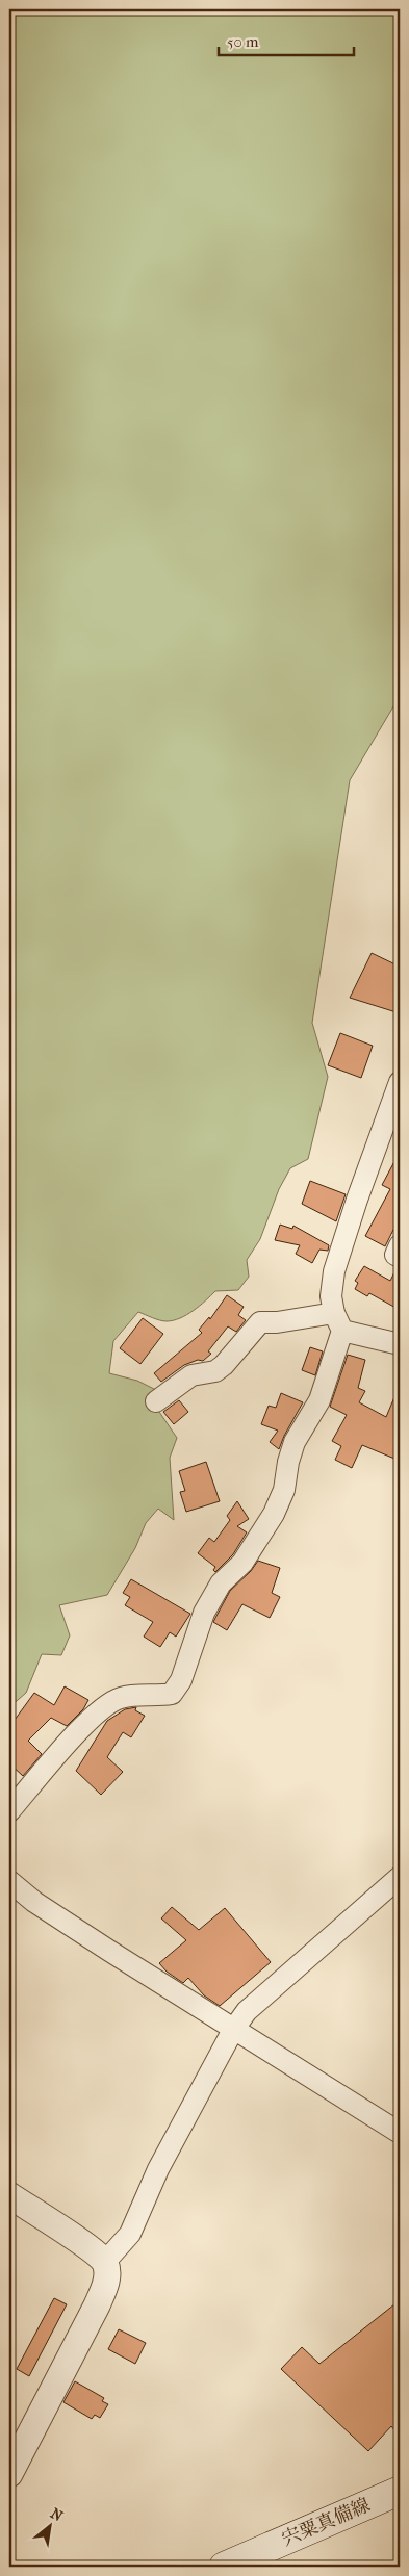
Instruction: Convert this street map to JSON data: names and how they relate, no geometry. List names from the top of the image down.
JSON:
{
  "streets": {
    "main road": ["宍粟真備線"]
  },
  "scale_bar": "50 m",
  "north": "top right"
}
